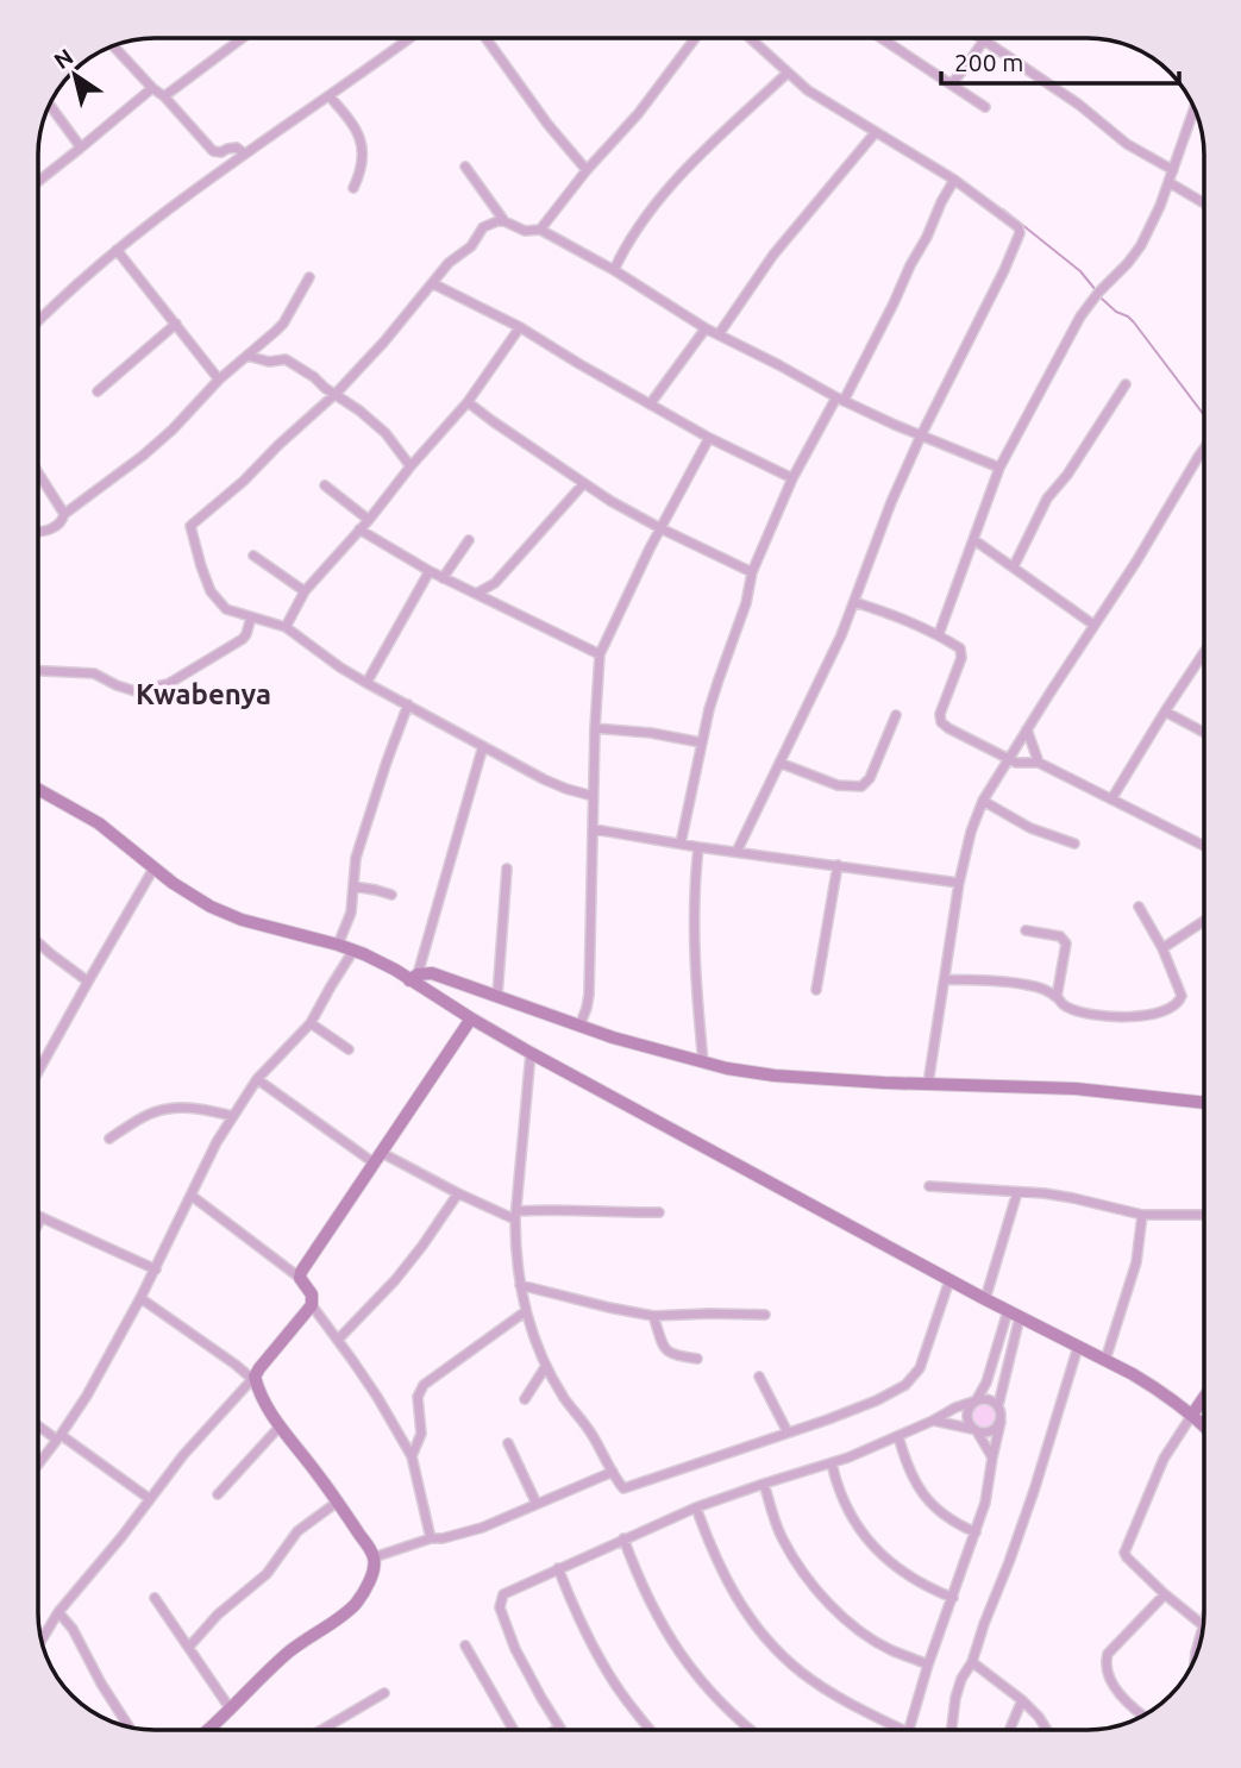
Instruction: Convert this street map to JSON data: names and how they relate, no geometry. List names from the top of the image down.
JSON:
{
  "districts": ["Kwabenya"],
  "scale_bar": "200 m",
  "north": "top left"
}
